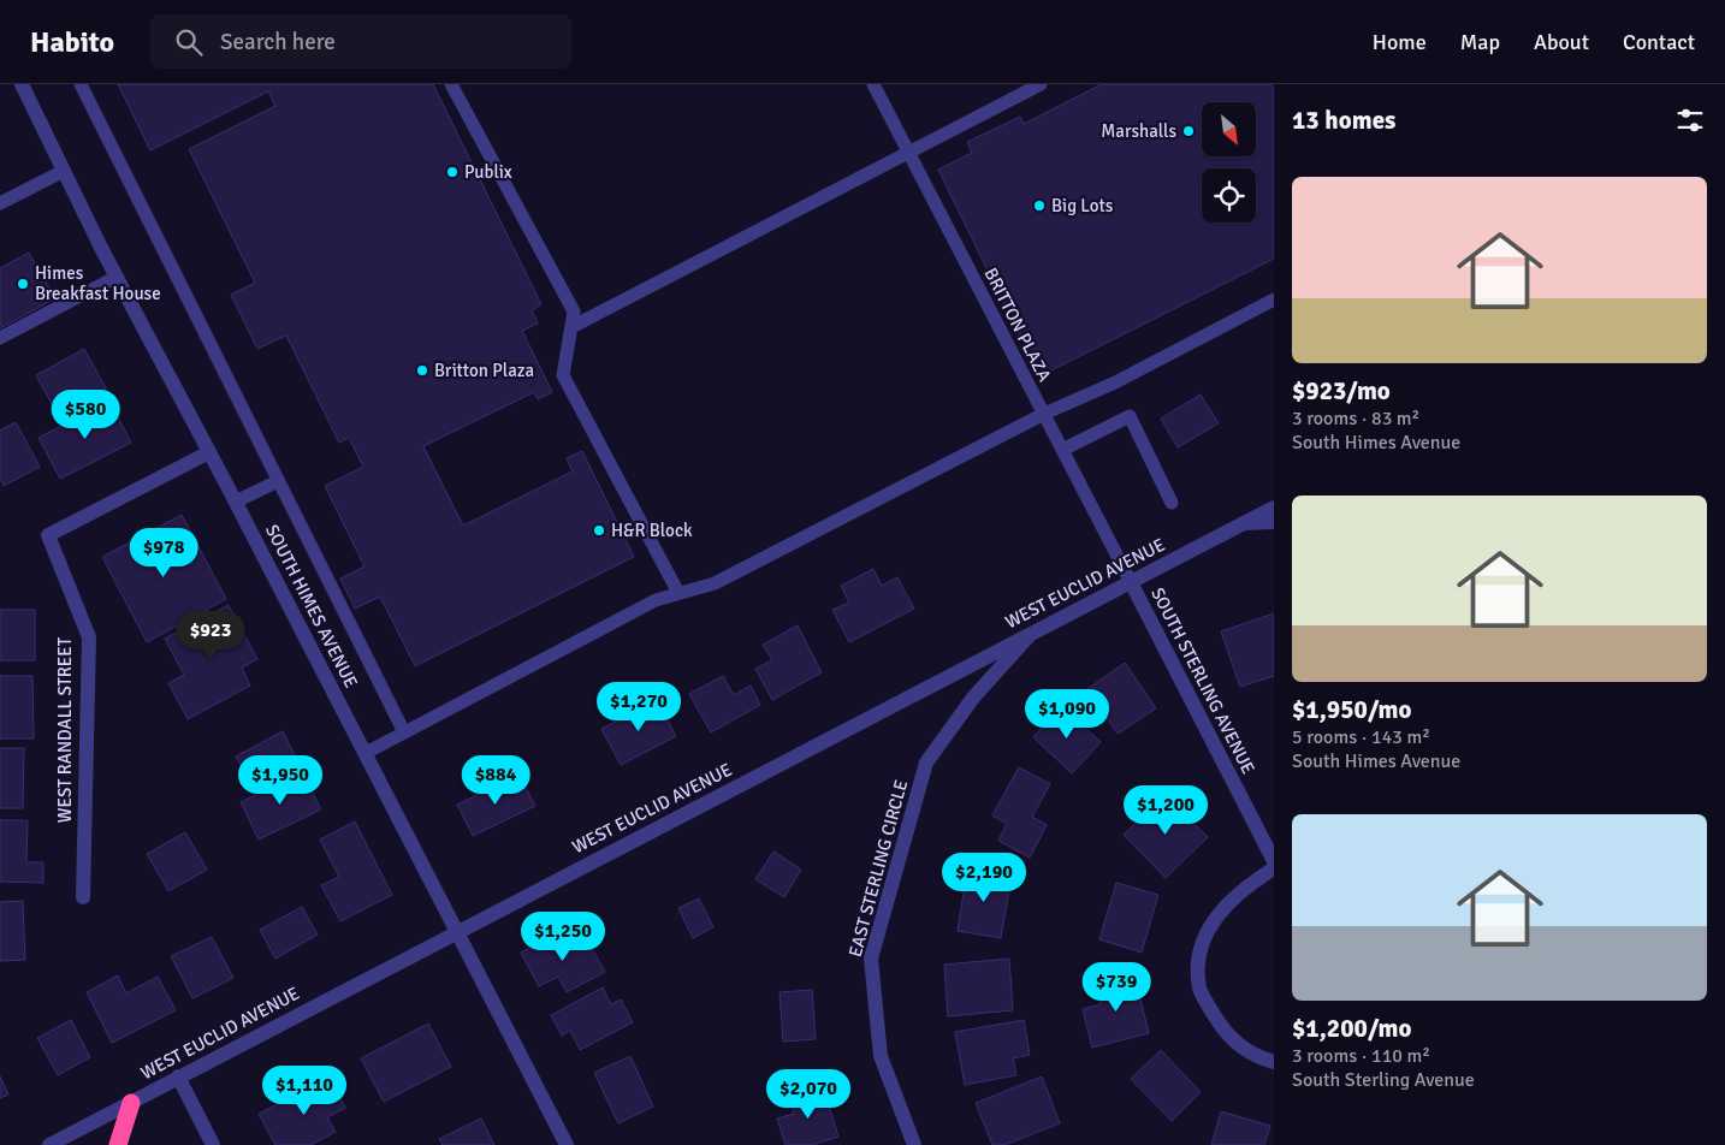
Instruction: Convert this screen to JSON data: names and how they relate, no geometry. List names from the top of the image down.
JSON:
{
  "streets": {
    "street": [
      "WEST EUCLID AVENUE",
      "SOUTH HIMES AVENUE",
      "SOUTH STERLING AVENUE",
      "WEST RANDALL STREET",
      "EAST STERLING CIRCLE"
    ],
    "lane": ["BRITTON PLAZA"]
  },
  "crossings": [
    ["BRITTON PLAZA", "WEST EUCLID AVENUE"],
    ["BRITTON PLAZA", "SOUTH STERLING AVENUE"],
    ["WEST EUCLID AVENUE", "SOUTH HIMES AVENUE"],
    ["WEST EUCLID AVENUE", "SOUTH STERLING AVENUE"],
    ["WEST EUCLID AVENUE", "EAST STERLING CIRCLE"],
    ["SOUTH HIMES AVENUE", "WEST RANDALL STREET"]
  ],
  "places": [
    "Marshalls",
    "Publix",
    "Big Lots",
    "Himes Breakfast House",
    "Britton Plaza",
    "H&R Block"
  ],
  "north": "bottom right",
  "page": {
    "header": "Habito",
    "search": "Search here",
    "nav": [
      "Home",
      "Map",
      "About",
      "Contact"
    ],
    "heading": "13 homes",
    "list": [
      {
        "name": "$923/mo",
        "note": "3 rooms · 83 m² · South Himes Avenue"
      },
      {
        "name": "$1,950/mo",
        "note": "5 rooms · 143 m² · South Himes Avenue"
      },
      {
        "name": "$1,200/mo",
        "note": "3 rooms · 110 m² · South Sterling Avenue"
      }
    ],
    "price": [
      "$580",
      "$978",
      "$923",
      "$1,270",
      "$1,090",
      "$1,950",
      "$884",
      "$1,200",
      "$2,190",
      "$1,250",
      "$739",
      "$1,110",
      "$2,070"
    ]
  }
}
